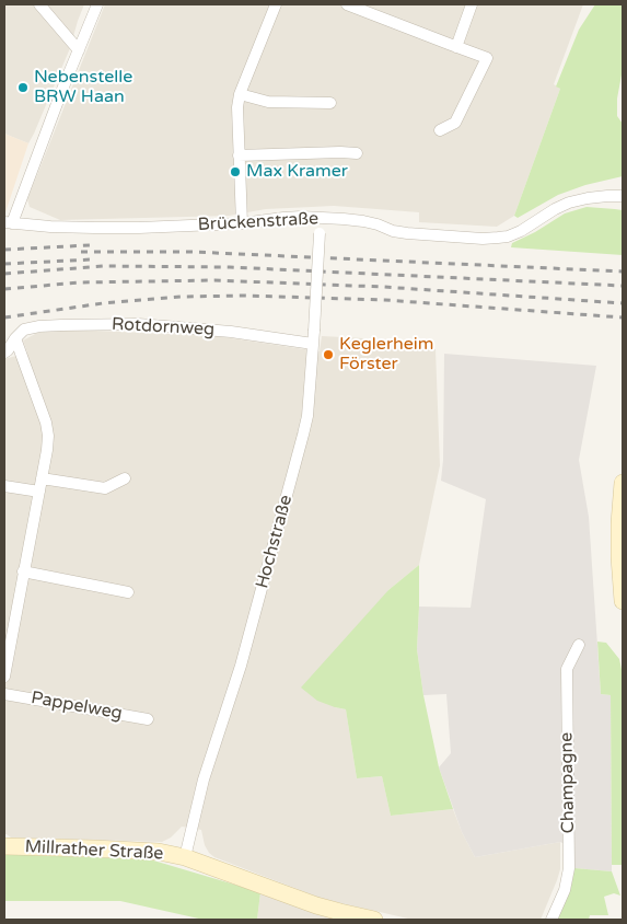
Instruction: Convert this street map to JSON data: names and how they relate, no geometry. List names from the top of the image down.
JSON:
{
  "streets": {
    "main road": ["Millrather Straße"],
    "street": [
      "Brückenstraße",
      "Rotdornweg",
      "Hochstraße",
      "Pappelweg",
      "Champagne"
    ]
  },
  "crossings": [
    ["Brückenstraße", "Hochstraße"],
    ["Rotdornweg", "Hochstraße"],
    ["Hochstraße", "Millrather Straße"]
  ],
  "places": ["Nebenstelle BRW Haan", "Max Kramer", "Keglerheim Förster"]
}
